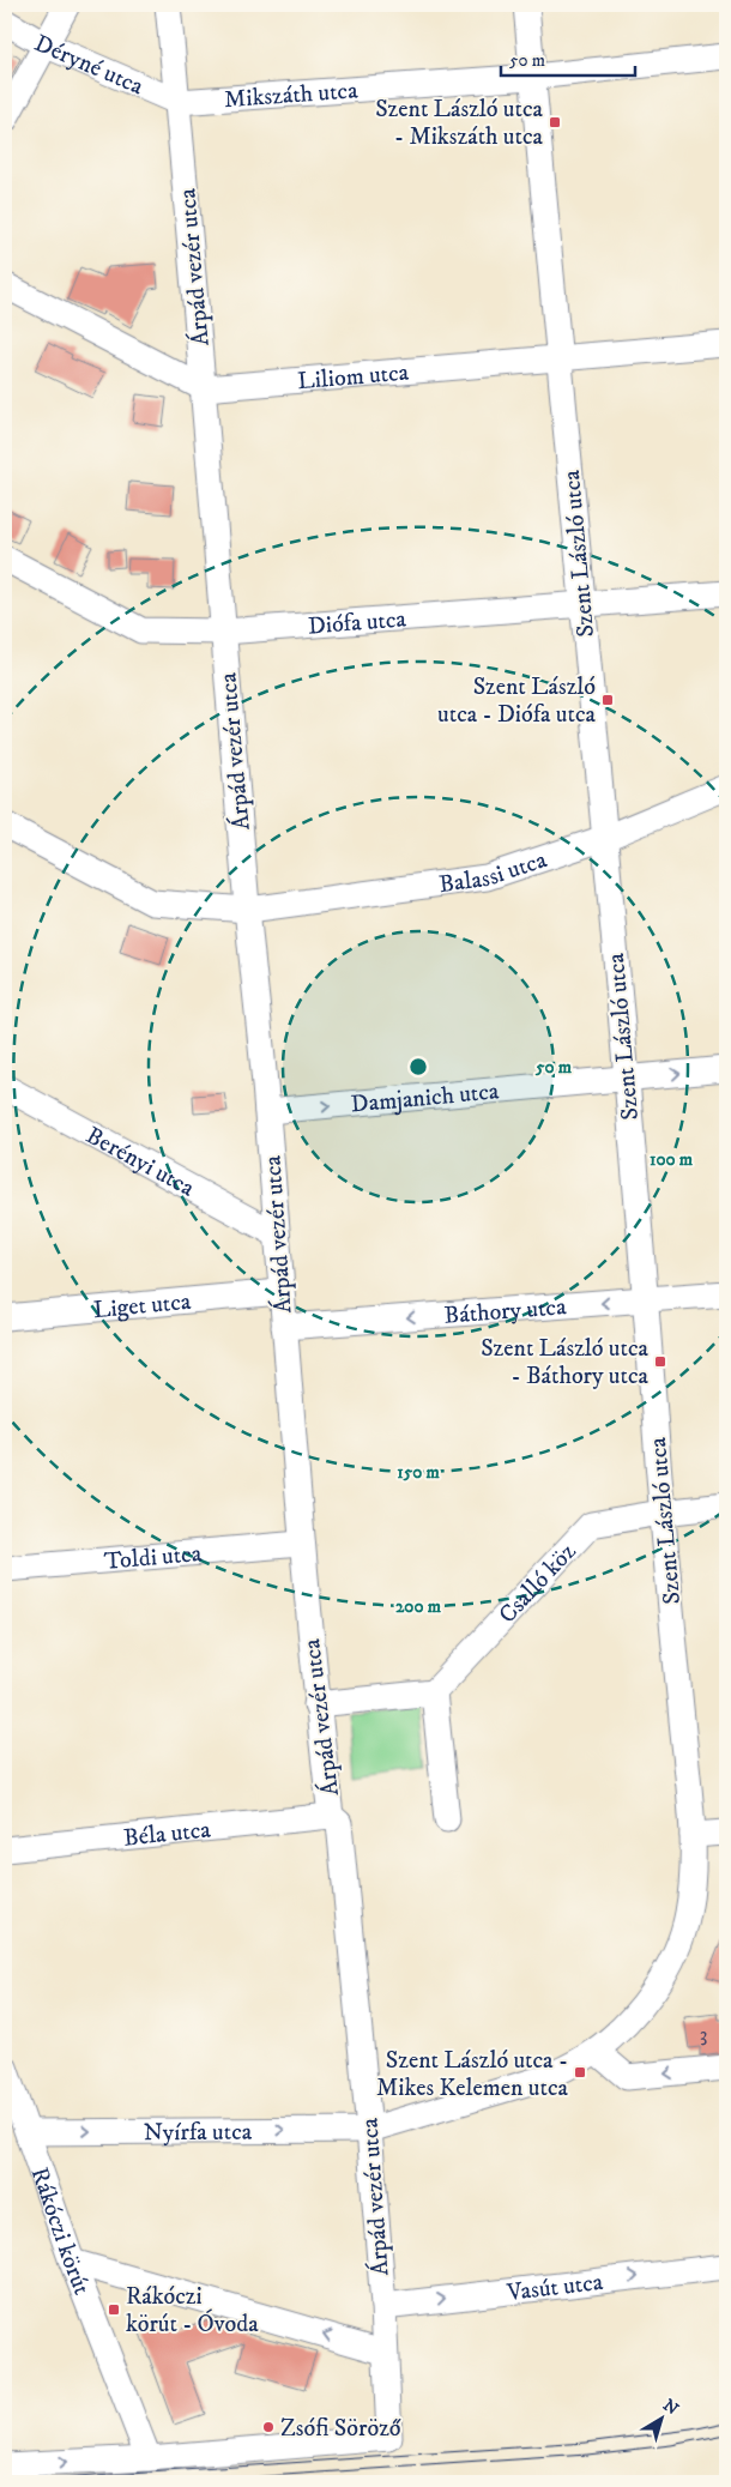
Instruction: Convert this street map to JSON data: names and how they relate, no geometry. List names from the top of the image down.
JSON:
{
  "streets": {
    "street": [
      "Déryné utca",
      "Mikszáth utca",
      "Árpád vezér utca",
      "Liliom utca",
      "Szent László utca",
      "Diófa utca",
      "Balassi utca",
      "Damjanich utca",
      "Berényi utca",
      "Liget utca",
      "Báthory utca",
      "Toldi utca",
      "Csalló köz",
      "Béla utca",
      "Nyírfa utca",
      "Rákóczi körút",
      "Vasút utca"
    ]
  },
  "crossings": [
    ["Déryné utca", "Mikszáth utca"],
    ["Déryné utca", "Árpád vezér utca"],
    ["Mikszáth utca", "Árpád vezér utca"],
    ["Mikszáth utca", "Szent László utca"],
    ["Árpád vezér utca", "Liliom utca"],
    ["Árpád vezér utca", "Szent László utca"],
    ["Árpád vezér utca", "Diófa utca"],
    ["Árpád vezér utca", "Balassi utca"],
    ["Árpád vezér utca", "Damjanich utca"],
    ["Árpád vezér utca", "Berényi utca"],
    ["Árpád vezér utca", "Liget utca"],
    ["Árpád vezér utca", "Báthory utca"],
    ["Árpád vezér utca", "Toldi utca"],
    ["Árpád vezér utca", "Béla utca"],
    ["Árpád vezér utca", "Nyírfa utca"],
    ["Árpád vezér utca", "Rákóczi körút"],
    ["Árpád vezér utca", "Vasút utca"],
    ["Liliom utca", "Szent László utca"],
    ["Szent László utca", "Diófa utca"],
    ["Szent László utca", "Balassi utca"],
    ["Szent László utca", "Damjanich utca"],
    ["Szent László utca", "Báthory utca"],
    ["Szent László utca", "Csalló köz"],
    ["Szent László utca", "Nyírfa utca"],
    ["Nyírfa utca", "Rákóczi körút"]
  ],
  "one_way": ["Damjanich utca", "Báthory utca"],
  "places": {
    "transit": [
      "Szent László utca - Mikszáth utca",
      "Szent László utca - Diófa utca",
      "Szent László utca - Báthory utca",
      "Szent László utca - Mikes Kelemen utca",
      "Rákóczi körút - Óvoda"
    ],
    "other": ["Zsófi Söröző"]
  },
  "house_numbers": ["3"],
  "scale_bar": "50 m",
  "north": "top right",
  "rings": [
    "50 m",
    "100 m",
    "150 m",
    "200 m"
  ]
}
